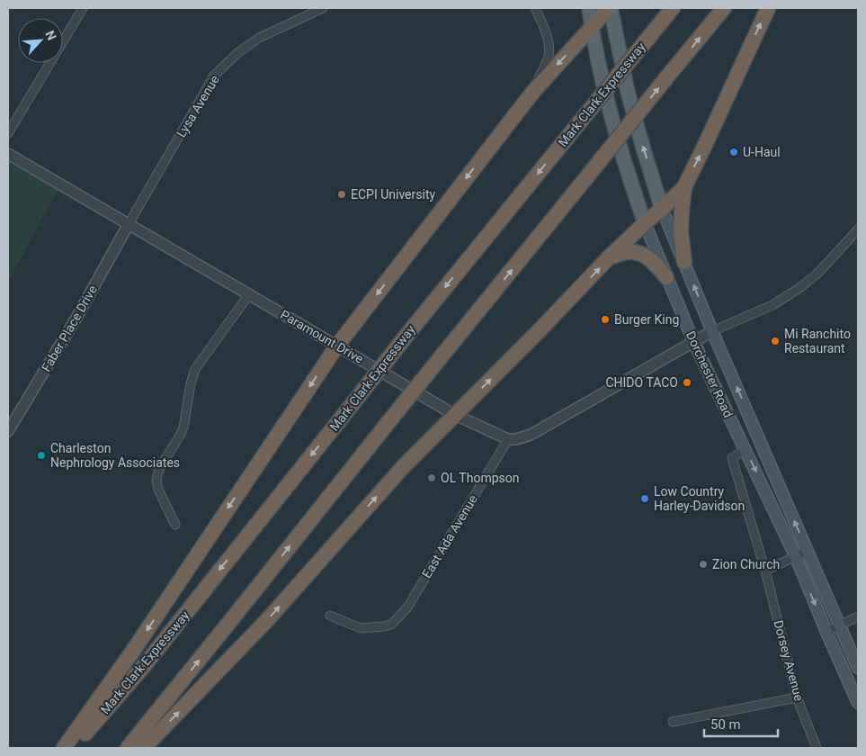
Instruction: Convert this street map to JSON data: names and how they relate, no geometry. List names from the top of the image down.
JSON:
{
  "streets": {
    "highway": ["Mark Clark Expressway"],
    "main road": ["Dorchester Road"],
    "street": [
      "Lysa Avenue",
      "Faber Place Drive",
      "Paramount Drive",
      "East Ada Avenue",
      "Dorsey Avenue"
    ]
  },
  "crossings": [
    ["Lysa Avenue", "Faber Place Drive"],
    ["Lysa Avenue", "Paramount Drive"],
    ["Faber Place Drive", "Paramount Drive"],
    ["Paramount Drive", "East Ada Avenue"],
    ["Dorchester Road", "Dorsey Avenue"]
  ],
  "places": [
    "U-Haul",
    "ECPI University",
    "Burger King",
    "Mi Ranchito Restaurant",
    "CHIDO TACO",
    "Charleston Nephrology Associates",
    "OL Thompson",
    "Low Country Harley-Davidson",
    "Zion Church"
  ],
  "scale_bar": "50 m",
  "north": "top right"
}
